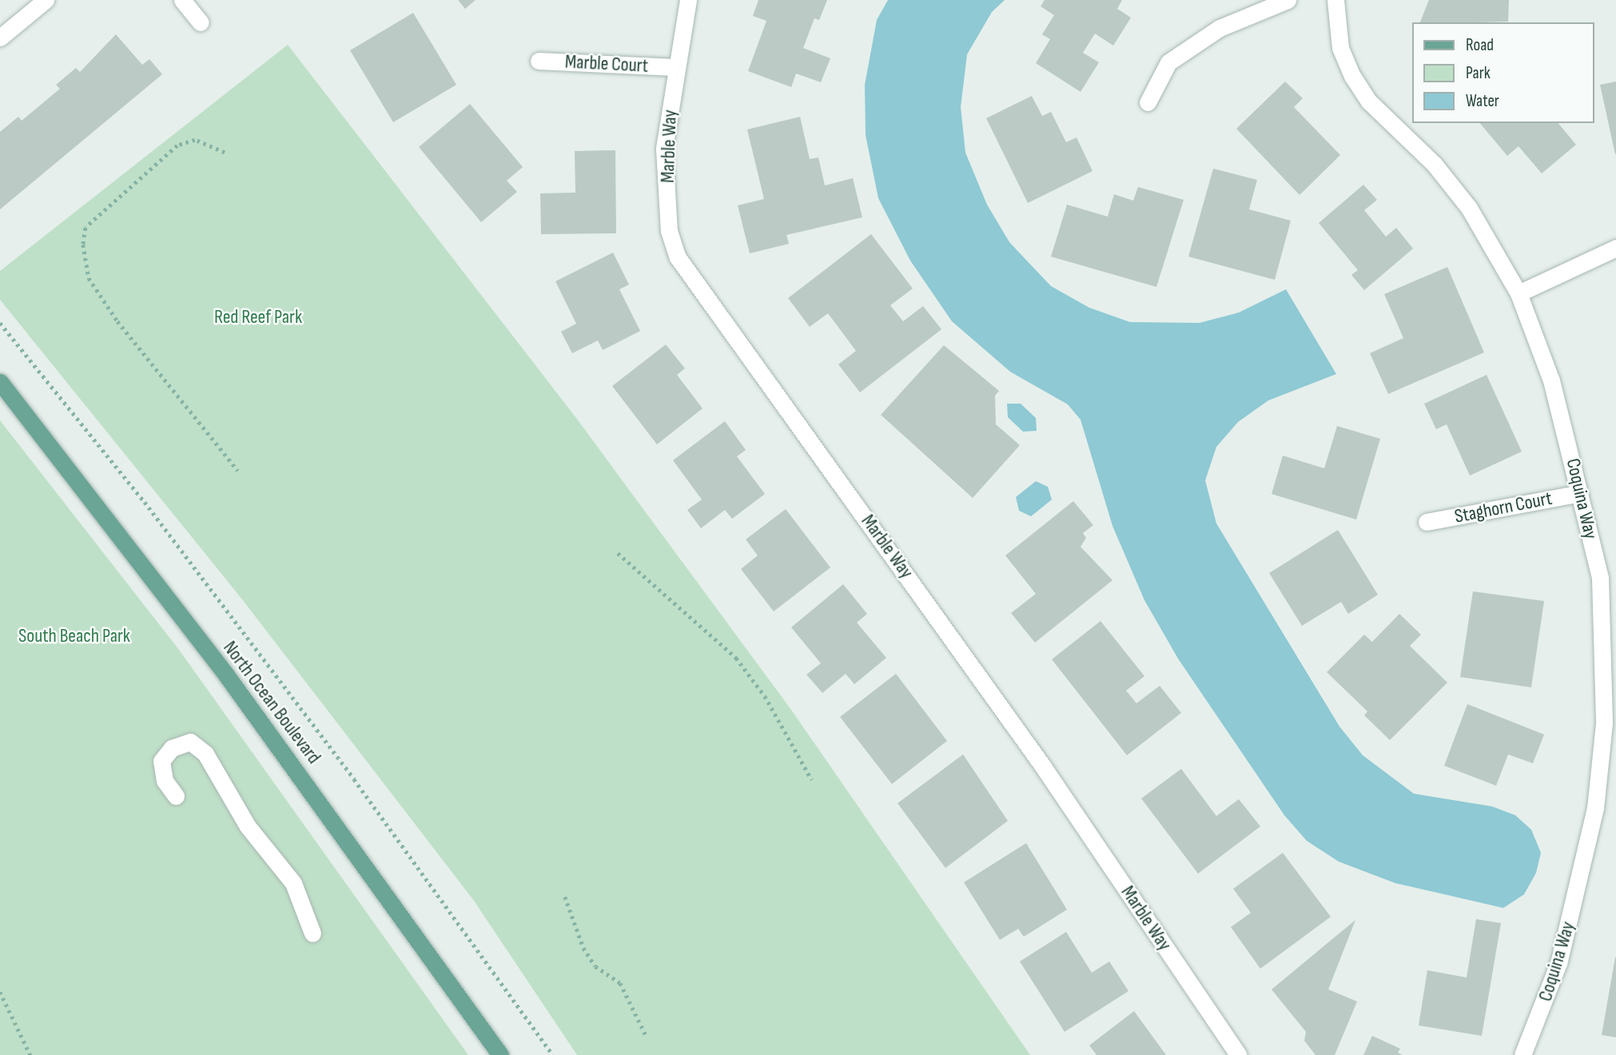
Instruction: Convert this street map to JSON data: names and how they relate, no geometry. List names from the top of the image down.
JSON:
{
  "streets": {
    "main road": ["North Ocean Boulevard"],
    "street": [
      "Marble Court",
      "Marble Way",
      "Coquina Way",
      "Staghorn Court"
    ]
  },
  "crossings": [
    ["Marble Court", "Marble Way"],
    ["Coquina Way", "Staghorn Court"]
  ],
  "parks": ["Red Reef Park", "South Beach Park"],
  "legend": ["Road", "Park", "Water"]
}
